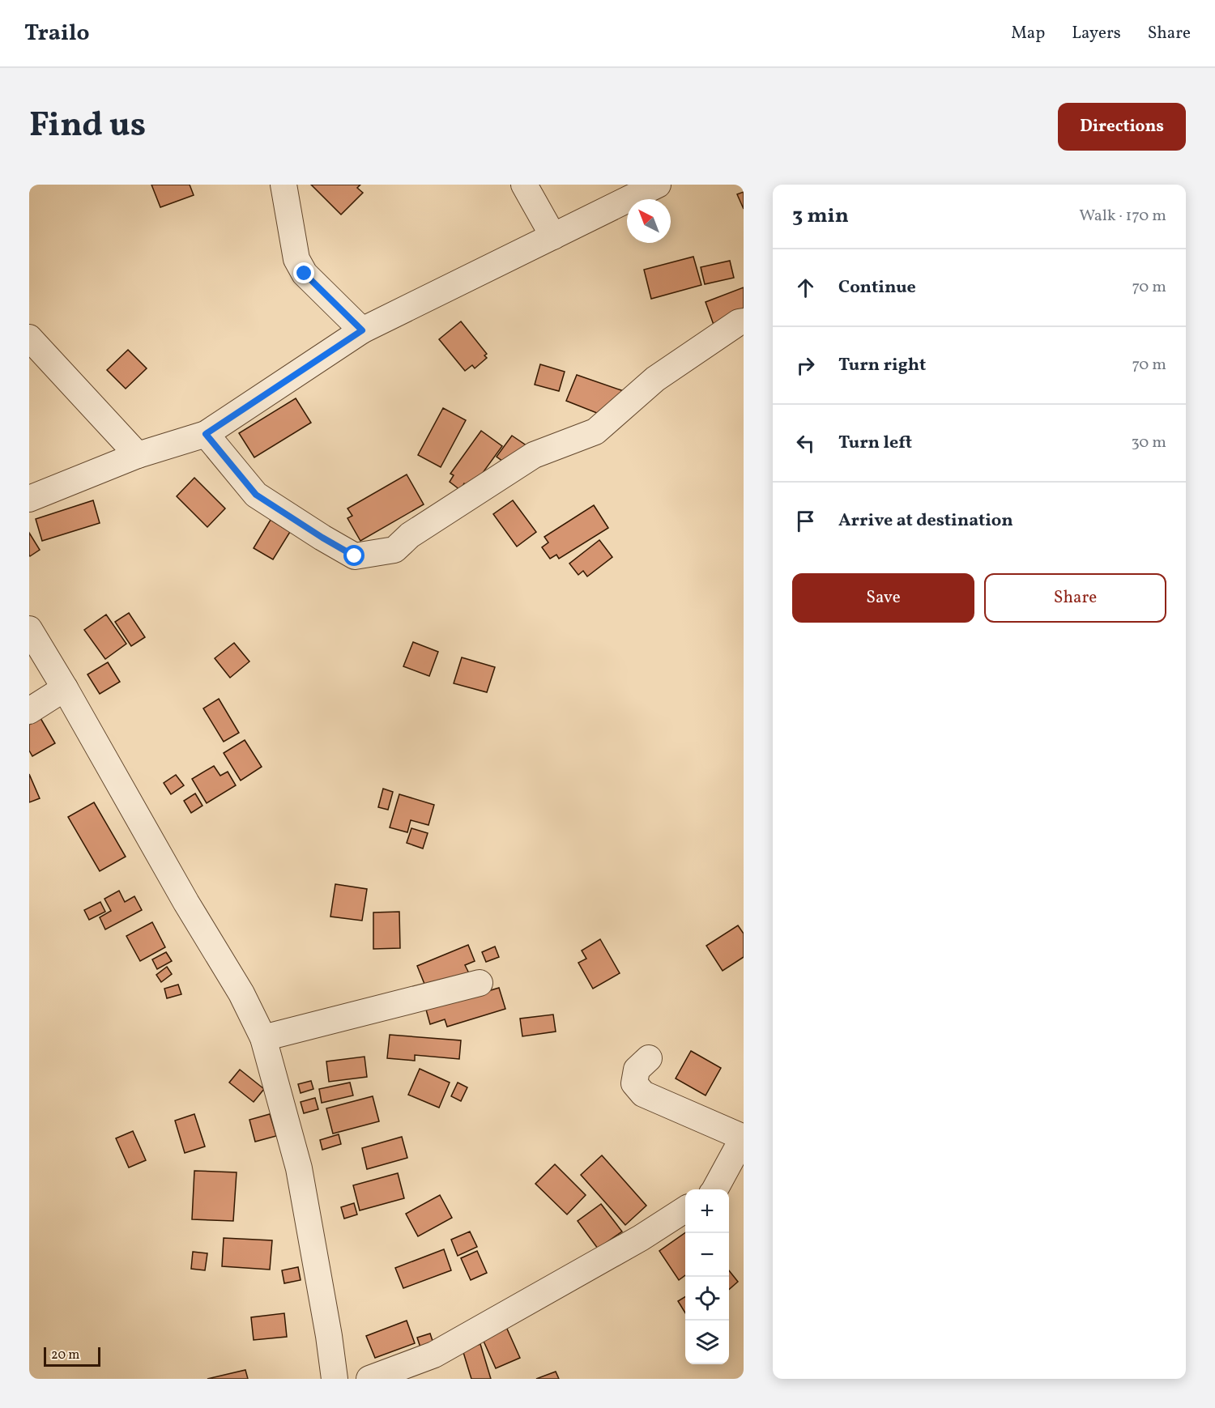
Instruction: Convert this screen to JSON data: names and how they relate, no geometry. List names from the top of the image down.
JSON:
{
  "scale_bar": "20 m",
  "north": "top left",
  "page": {
    "header": "Trailo",
    "nav": ["Map", "Layers", "Share"],
    "title": "Find us",
    "buttons": [
      "Directions",
      ["Save", "Share"]
    ],
    "heading": ["3 min", "Walk · 170 m"],
    "list": [
      ["Continue", "70 m"],
      ["Turn right", "70 m"],
      ["Turn left", "30 m"],
      "Arrive at destination"
    ],
    "map_buttons": ["+", "−"],
    "scale": "20 m"
  }
}
